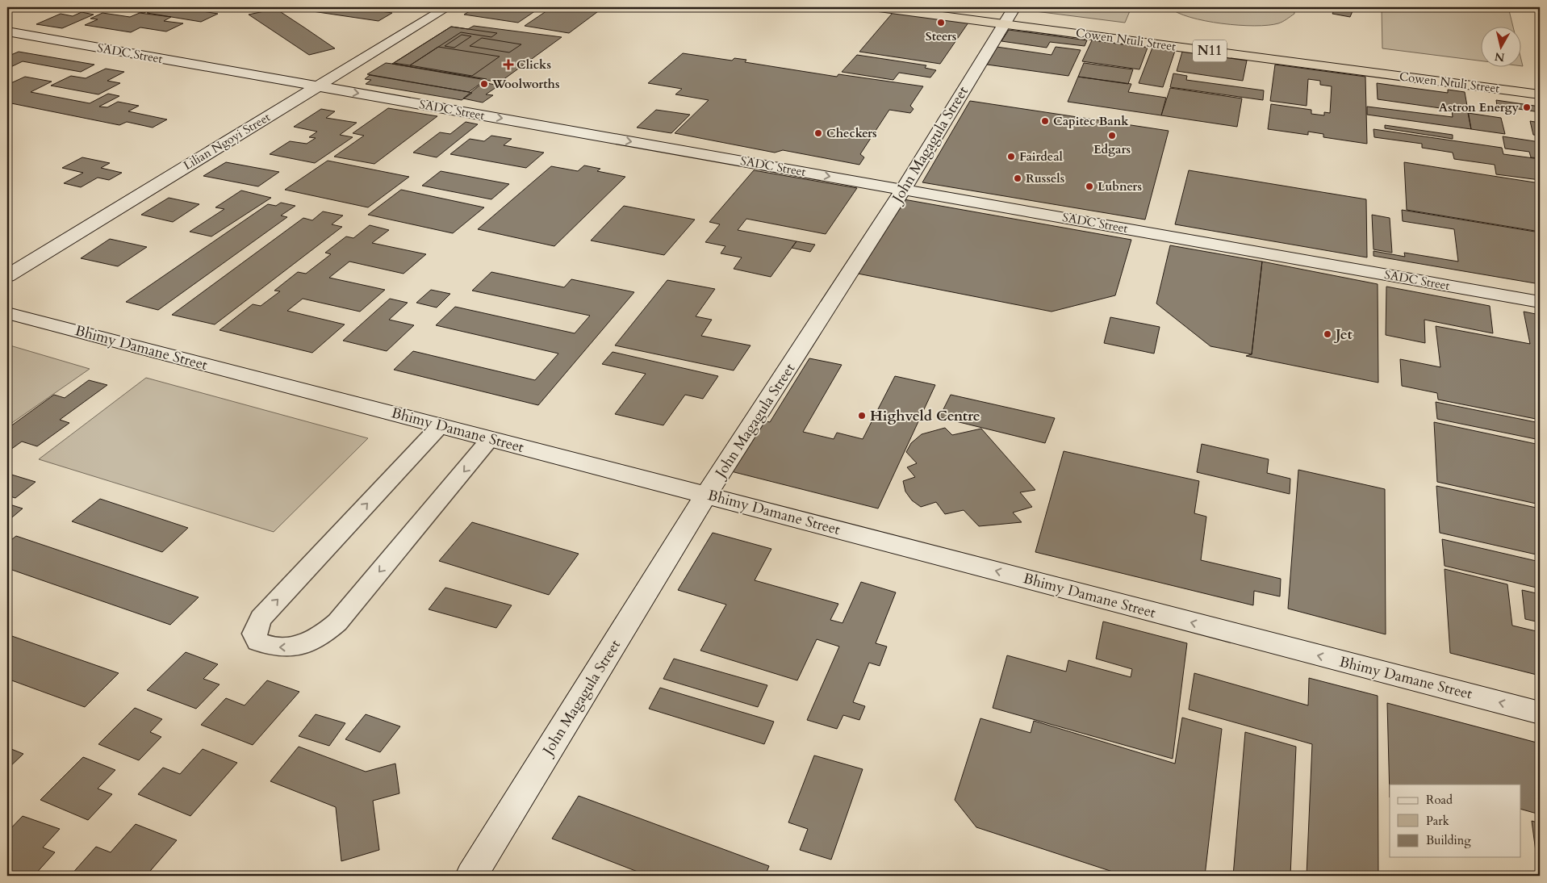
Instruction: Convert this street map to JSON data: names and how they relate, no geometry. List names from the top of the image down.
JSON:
{
  "streets": {
    "highway": ["Cowen Ntuli Street", "N11"],
    "main road": [
      "SADC Street",
      "Lilian Ngoyi Street",
      "John Magagula Street",
      "Bhimy Damane Street"
    ]
  },
  "crossings": [
    ["Cowen Ntuli Street", "John Magagula Street"],
    ["SADC Street", "Lilian Ngoyi Street"],
    ["SADC Street", "John Magagula Street"],
    ["John Magagula Street", "Bhimy Damane Street"]
  ],
  "one_way": ["SADC Street", "Bhimy Damane Street"],
  "places": {
    "other": [
      "Steers",
      "Woolworths",
      "Astron Energy",
      "Capitec Bank",
      "Checkers",
      "Edgars",
      "Fairdeal",
      "Russels",
      "Lubners",
      "Jet",
      "Highveld Centre"
    ],
    "health": ["Clicks"]
  },
  "legend": ["Road", "Park", "Building"],
  "north": "bottom"
}
